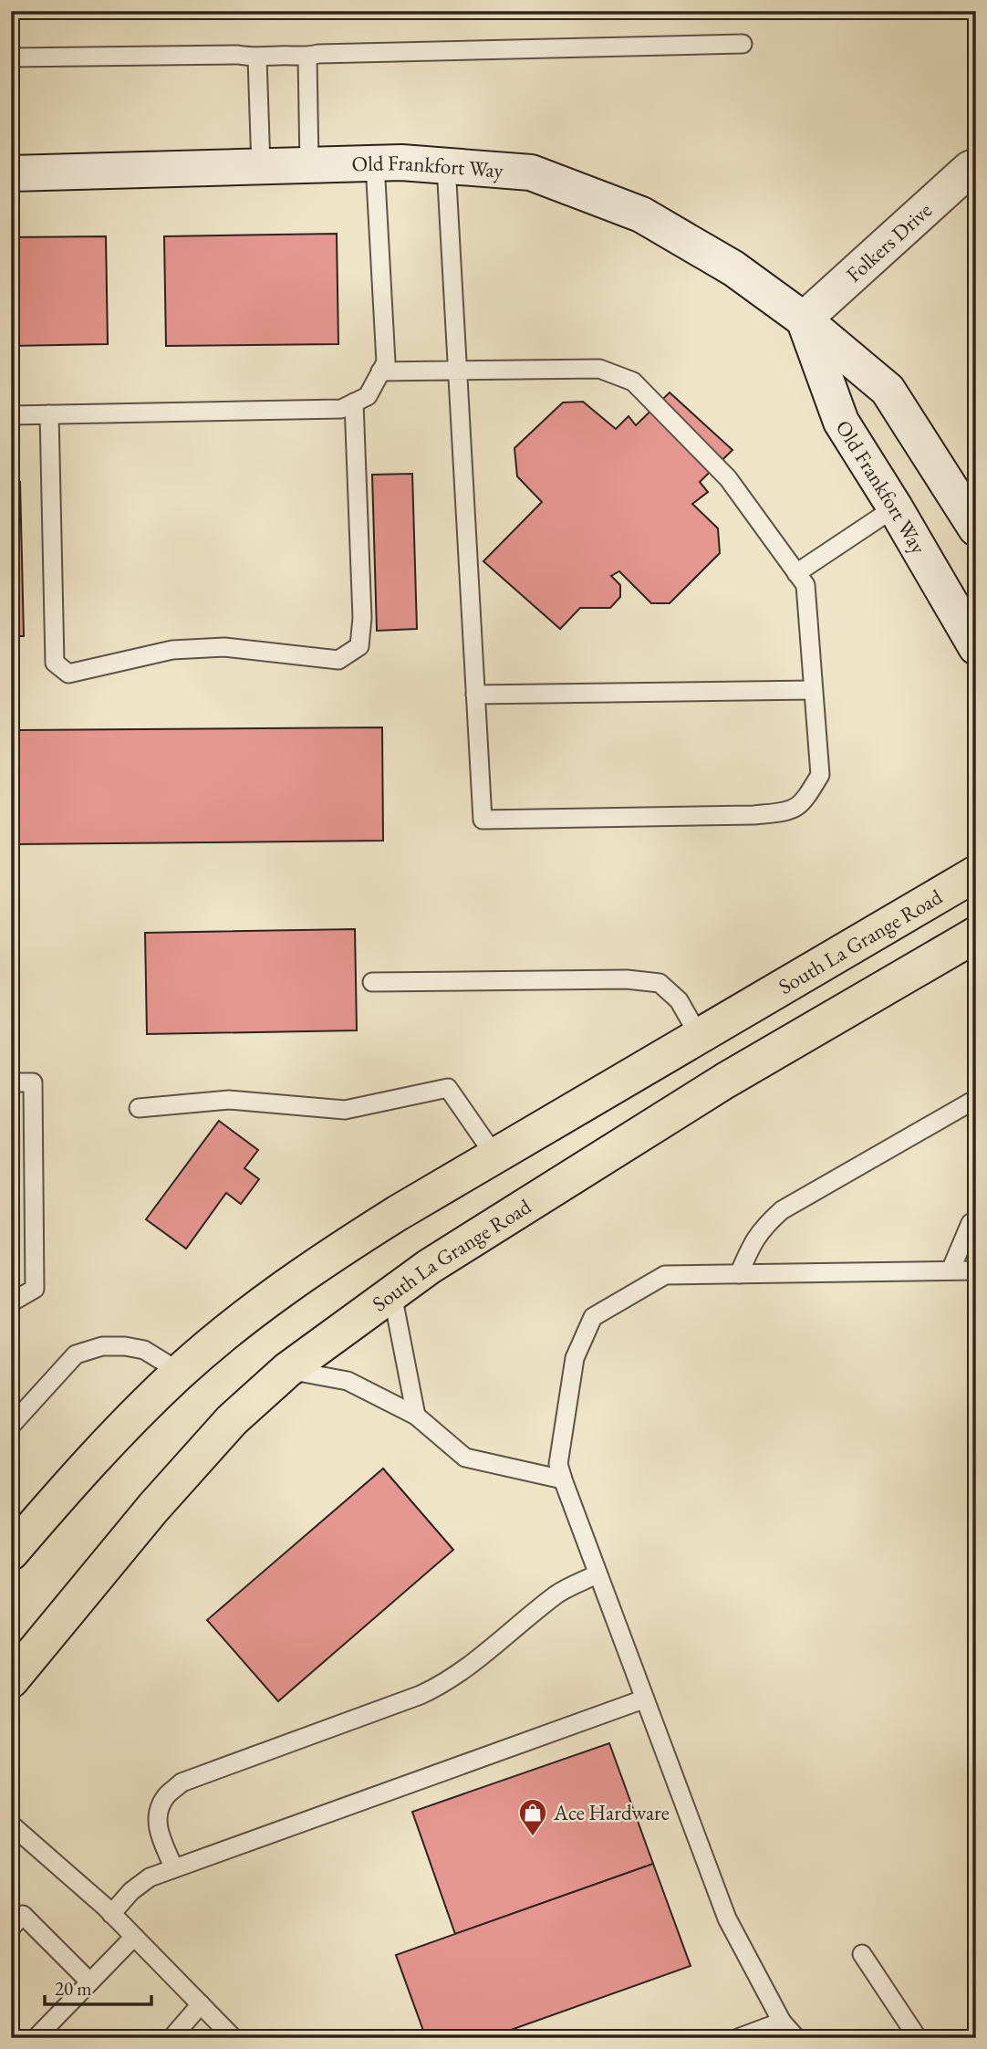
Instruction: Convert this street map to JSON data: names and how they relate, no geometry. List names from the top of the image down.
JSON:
{
  "streets": {
    "main road": ["South La Grange Road"],
    "street": ["Old Frankfort Way", "Folkers Drive"]
  },
  "crossings": [
    ["Old Frankfort Way", "Folkers Drive"]
  ],
  "places": {
    "shop": ["Ace Hardware"]
  },
  "scale_bar": "20 m"
}
